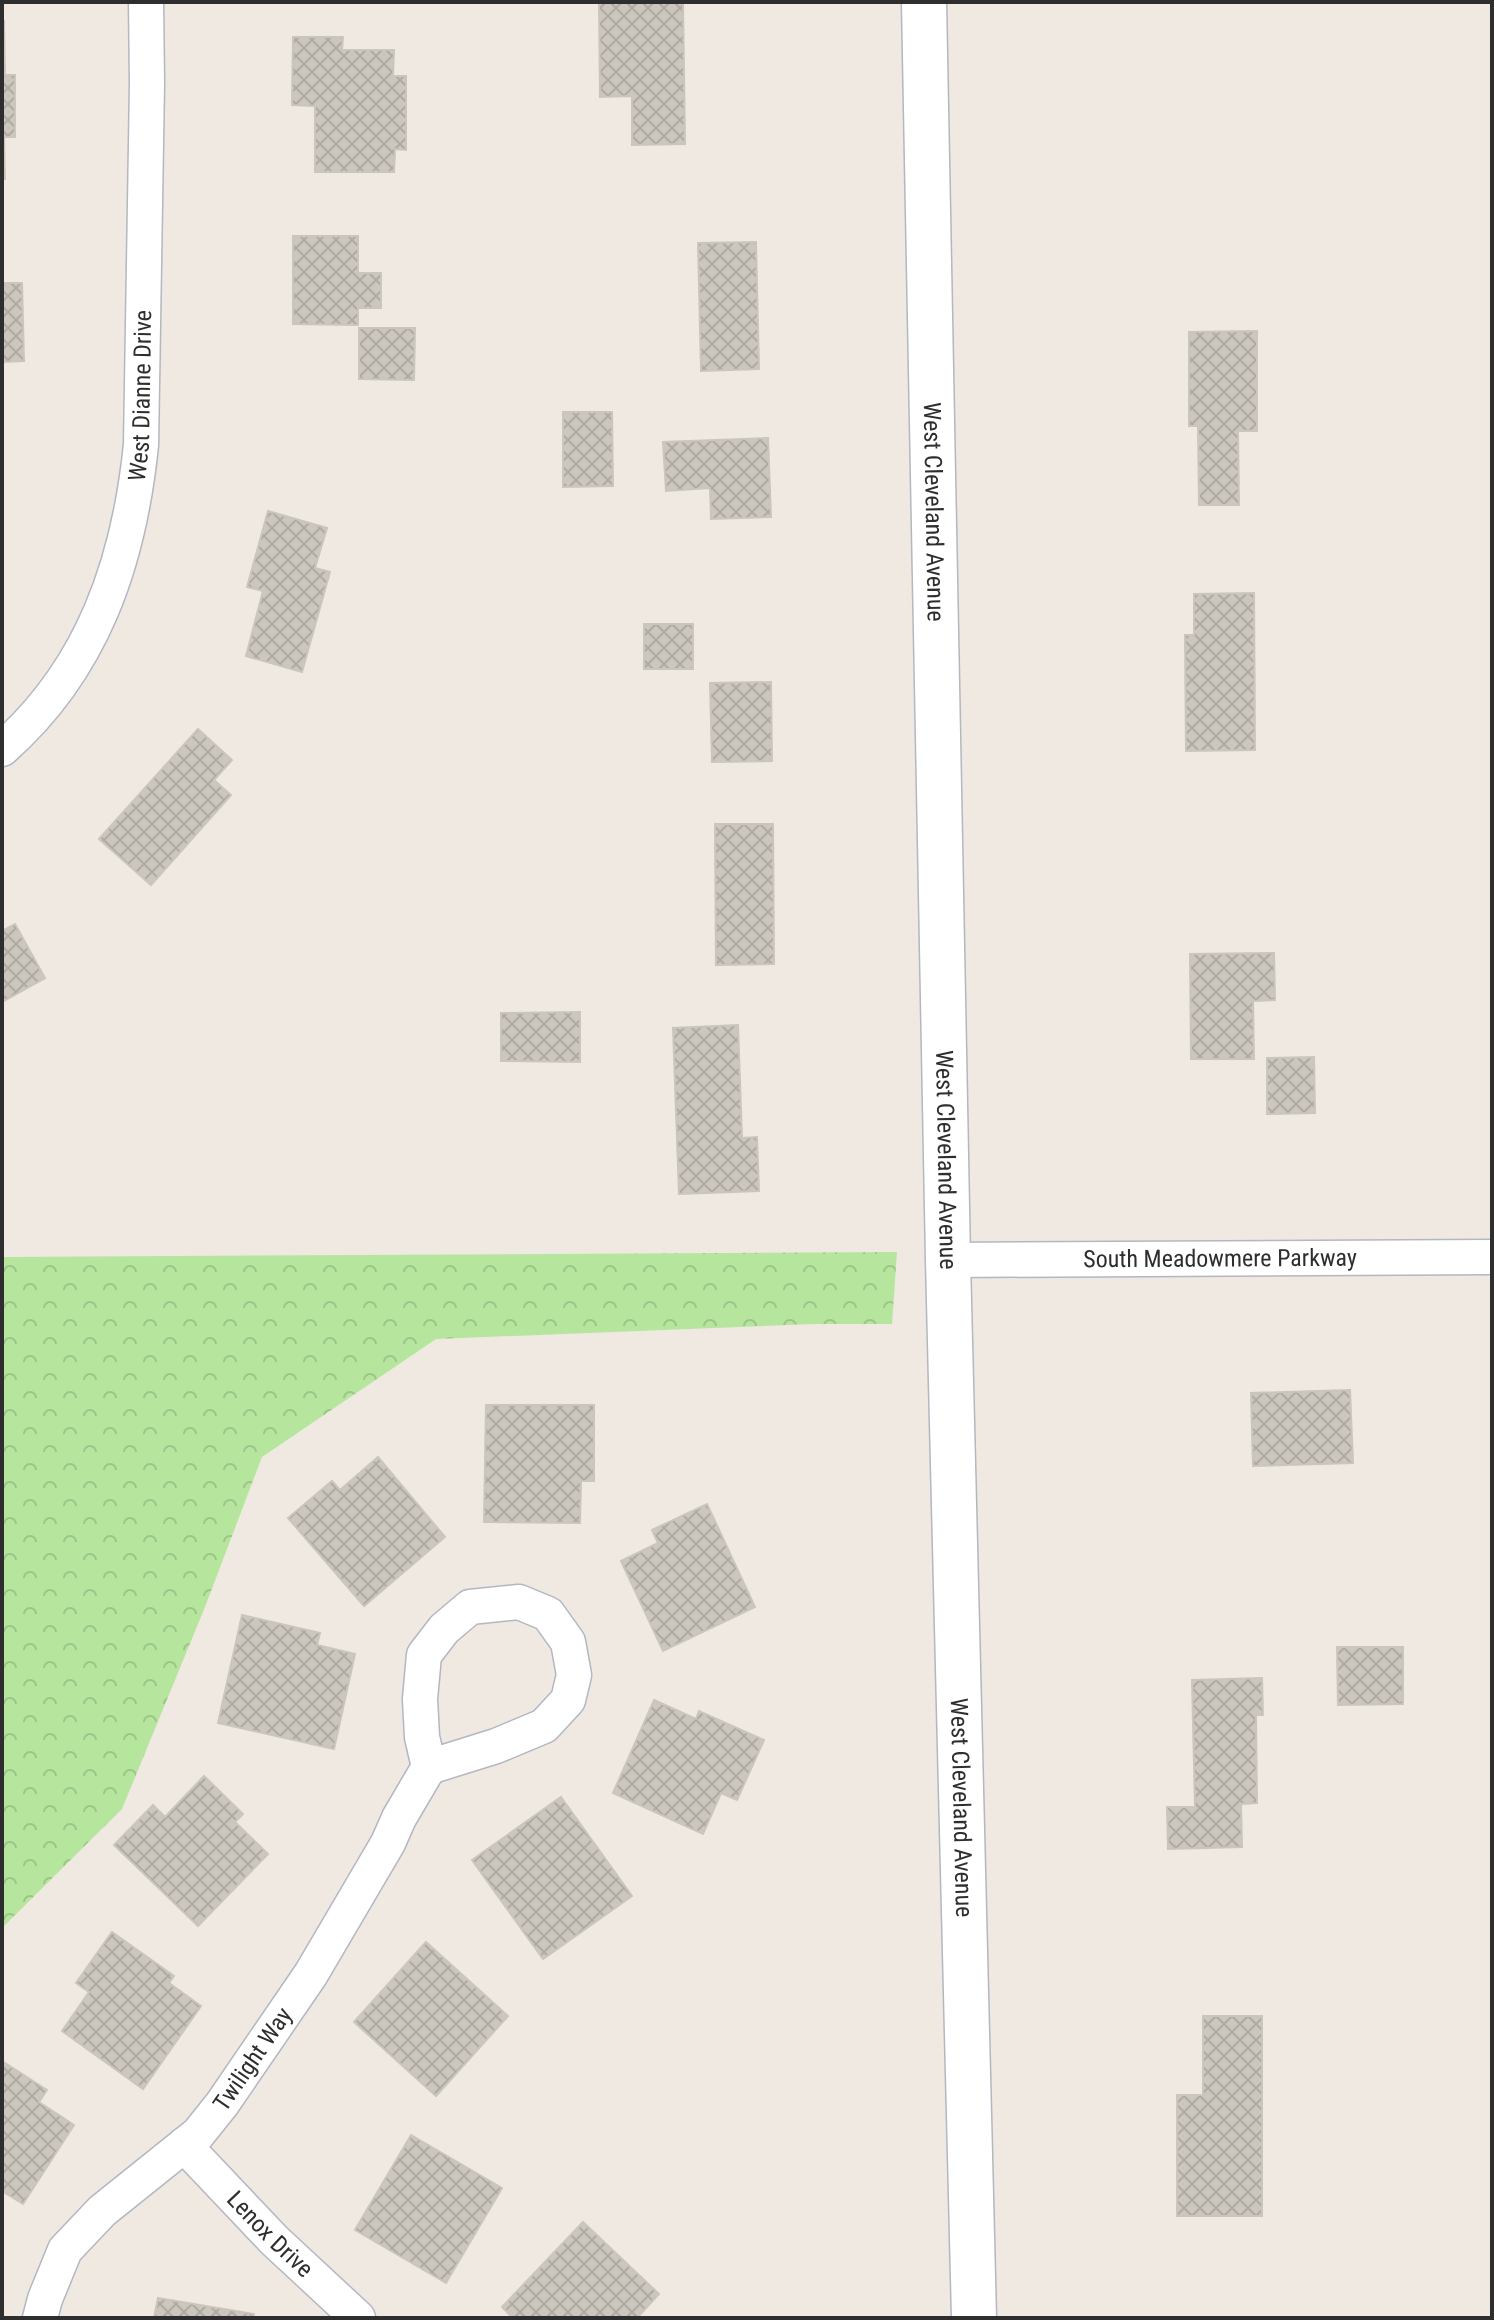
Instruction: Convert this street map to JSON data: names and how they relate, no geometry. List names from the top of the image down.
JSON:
{
  "streets": {
    "main road": ["West Cleveland Avenue"],
    "street": [
      "West Dianne Drive",
      "South Meadowmere Parkway",
      "Twilight Way",
      "Lenox Drive"
    ]
  },
  "crossings": [
    ["West Cleveland Avenue", "South Meadowmere Parkway"],
    ["Twilight Way", "Lenox Drive"]
  ]
}
